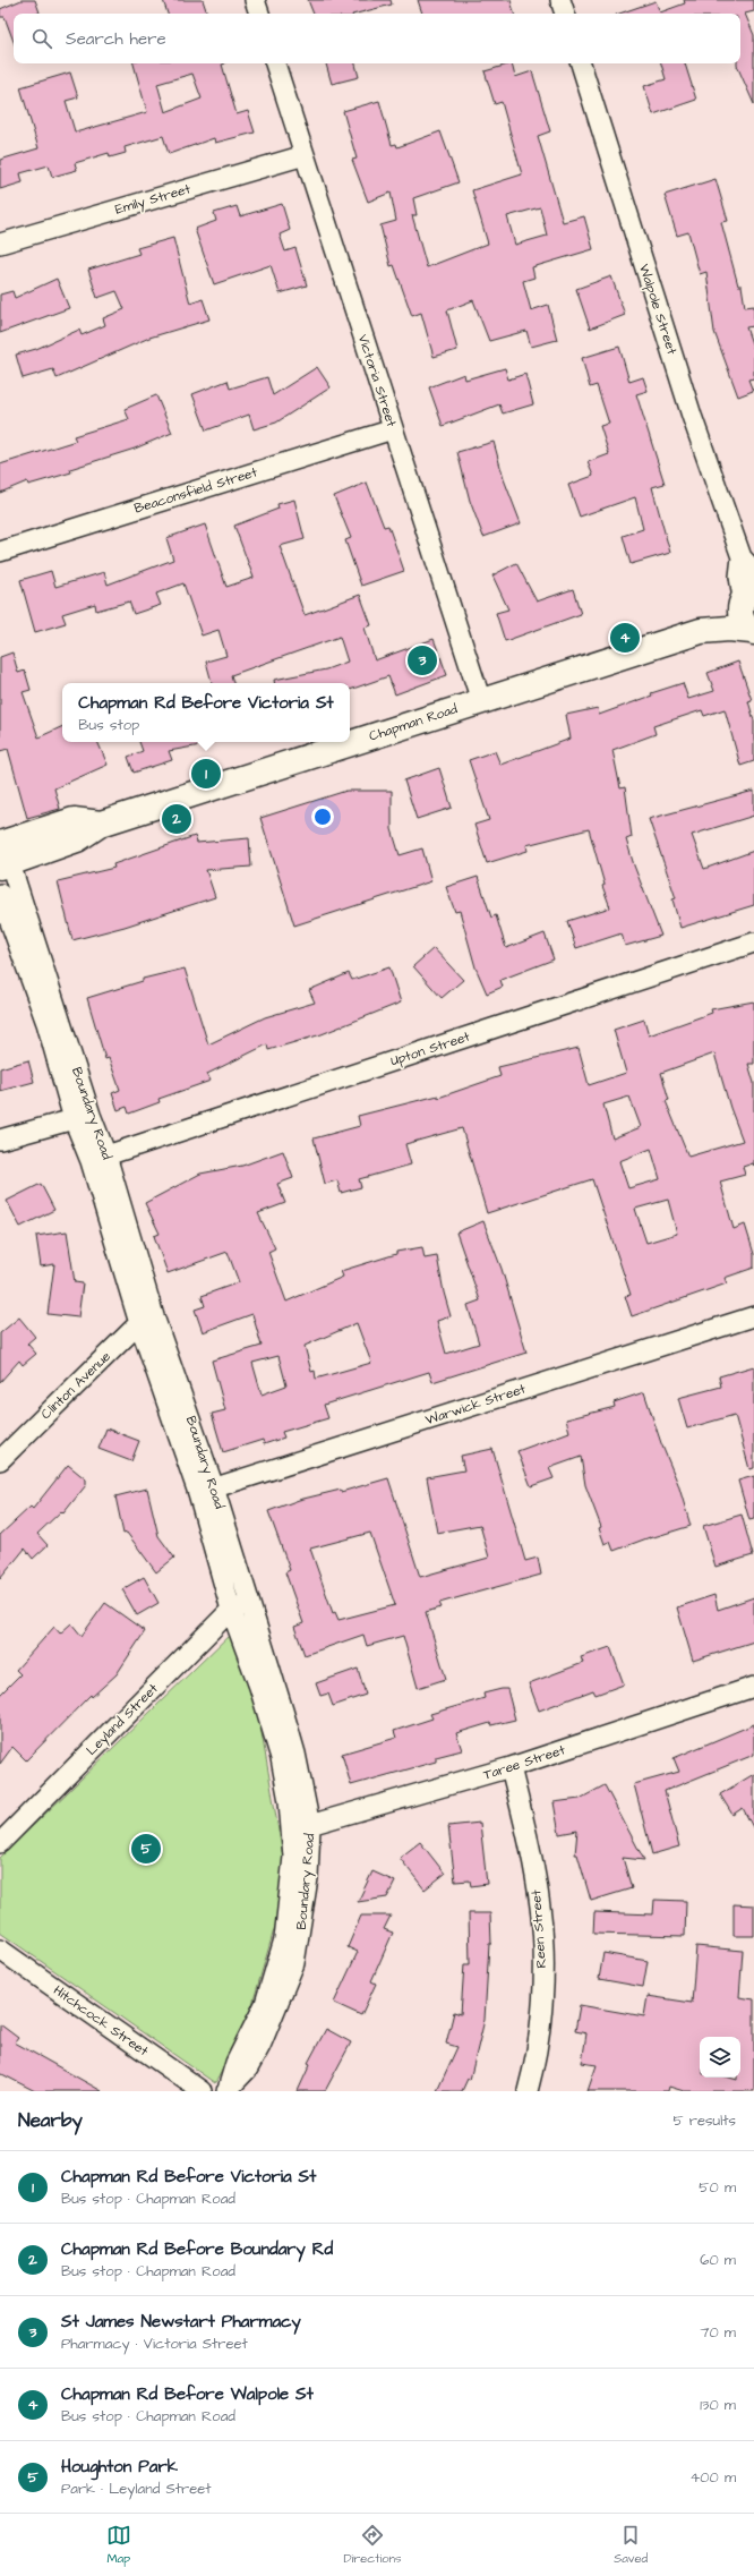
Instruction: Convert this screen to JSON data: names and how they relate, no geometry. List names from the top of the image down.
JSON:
{
  "streets": {
    "main road": ["Chapman Road"],
    "street": [
      "Emily Street",
      "Walpole Street",
      "Victoria Street",
      "Beaconsfield Street",
      "Upton Street",
      "Boundary Road",
      "Clinton Avenue",
      "Warwick Street",
      "Leyland Street",
      "Taree Street",
      "Reen Street",
      "Hitchcock Street"
    ]
  },
  "crossings": [
    ["Emily Street", "Victoria Street"],
    ["Walpole Street", "Chapman Road"],
    ["Victoria Street", "Beaconsfield Street"],
    ["Victoria Street", "Chapman Road"],
    ["Chapman Road", "Boundary Road"],
    ["Upton Street", "Boundary Road"],
    ["Boundary Road", "Clinton Avenue"],
    ["Boundary Road", "Warwick Street"],
    ["Boundary Road", "Leyland Street"],
    ["Boundary Road", "Taree Street"],
    ["Taree Street", "Reen Street"]
  ],
  "page": {
    "search": "Search here",
    "pins": [
      "4",
      "3",
      "1",
      "2",
      "5"
    ],
    "popup": ["Chapman Rd Before Victoria St", "Bus stop"],
    "heading": ["Nearby", "5 results"],
    "list": [
      {
        "mark": "1",
        "name": "Chapman Rd Before Victoria St",
        "note": "Bus stop · Chapman Road",
        "value": "50 m"
      },
      {
        "mark": "2",
        "name": "Chapman Rd Before Boundary Rd",
        "note": "Bus stop · Chapman Road",
        "value": "60 m"
      },
      {
        "mark": "3",
        "name": "St James Newstart Pharmacy",
        "note": "Pharmacy · Victoria Street",
        "value": "70 m"
      },
      {
        "mark": "4",
        "name": "Chapman Rd Before Walpole St",
        "note": "Bus stop · Chapman Road",
        "value": "130 m"
      },
      {
        "mark": "5",
        "name": "Houghton Park",
        "note": "Park · Leyland Street",
        "value": "400 m"
      }
    ],
    "nav": ["Map", "Directions", "Saved"]
  }
}
